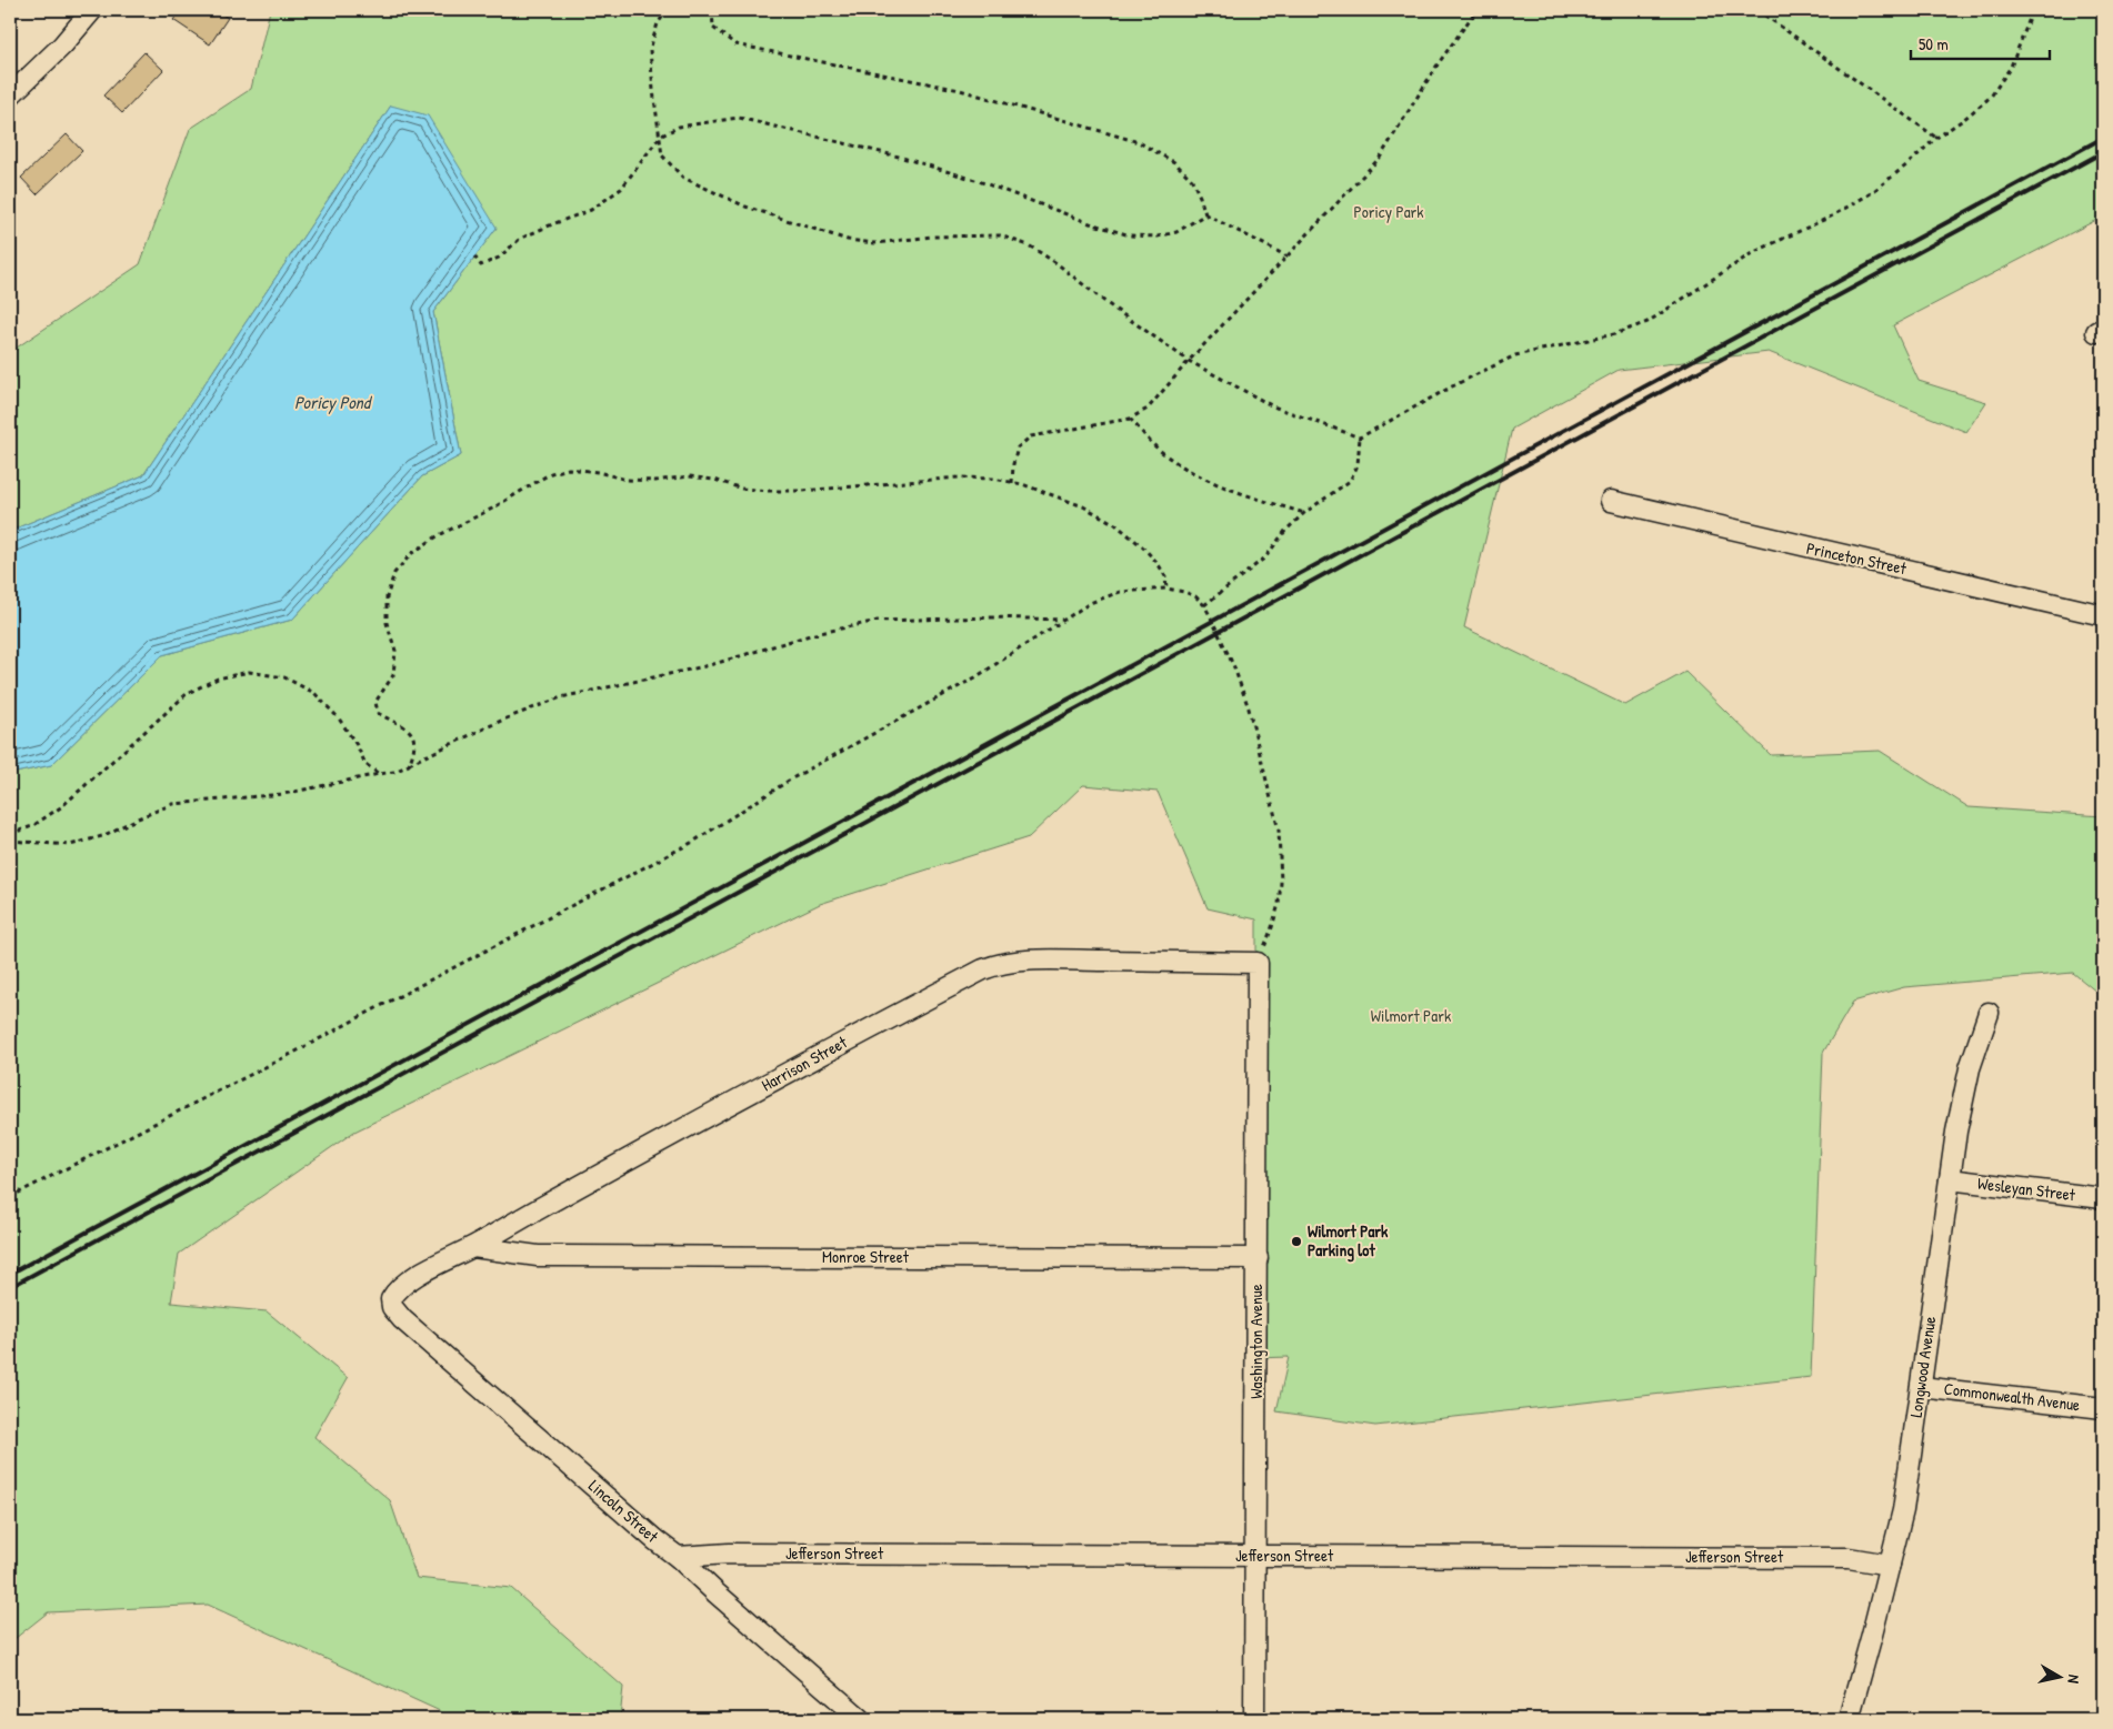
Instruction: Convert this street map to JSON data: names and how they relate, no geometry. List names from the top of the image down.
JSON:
{
  "streets": {
    "street": [
      "Princeton Street",
      "Harrison Street",
      "Wesleyan Street",
      "Monroe Street",
      "Washington Avenue",
      "Longwood Avenue",
      "Commonwealth Avenue",
      "Lincoln Street",
      "Jefferson Street"
    ]
  },
  "crossings": [
    ["Harrison Street", "Monroe Street"],
    ["Harrison Street", "Washington Avenue"],
    ["Harrison Street", "Lincoln Street"],
    ["Wesleyan Street", "Longwood Avenue"],
    ["Monroe Street", "Washington Avenue"],
    ["Washington Avenue", "Jefferson Street"],
    ["Longwood Avenue", "Commonwealth Avenue"],
    ["Longwood Avenue", "Jefferson Street"],
    ["Lincoln Street", "Jefferson Street"]
  ],
  "water": ["Poricy Pond"],
  "parks": ["Poricy Park", "Wilmort Park"],
  "places": ["Wilmort Park Parking lot"],
  "scale_bar": "50 m",
  "north": "right"
}
